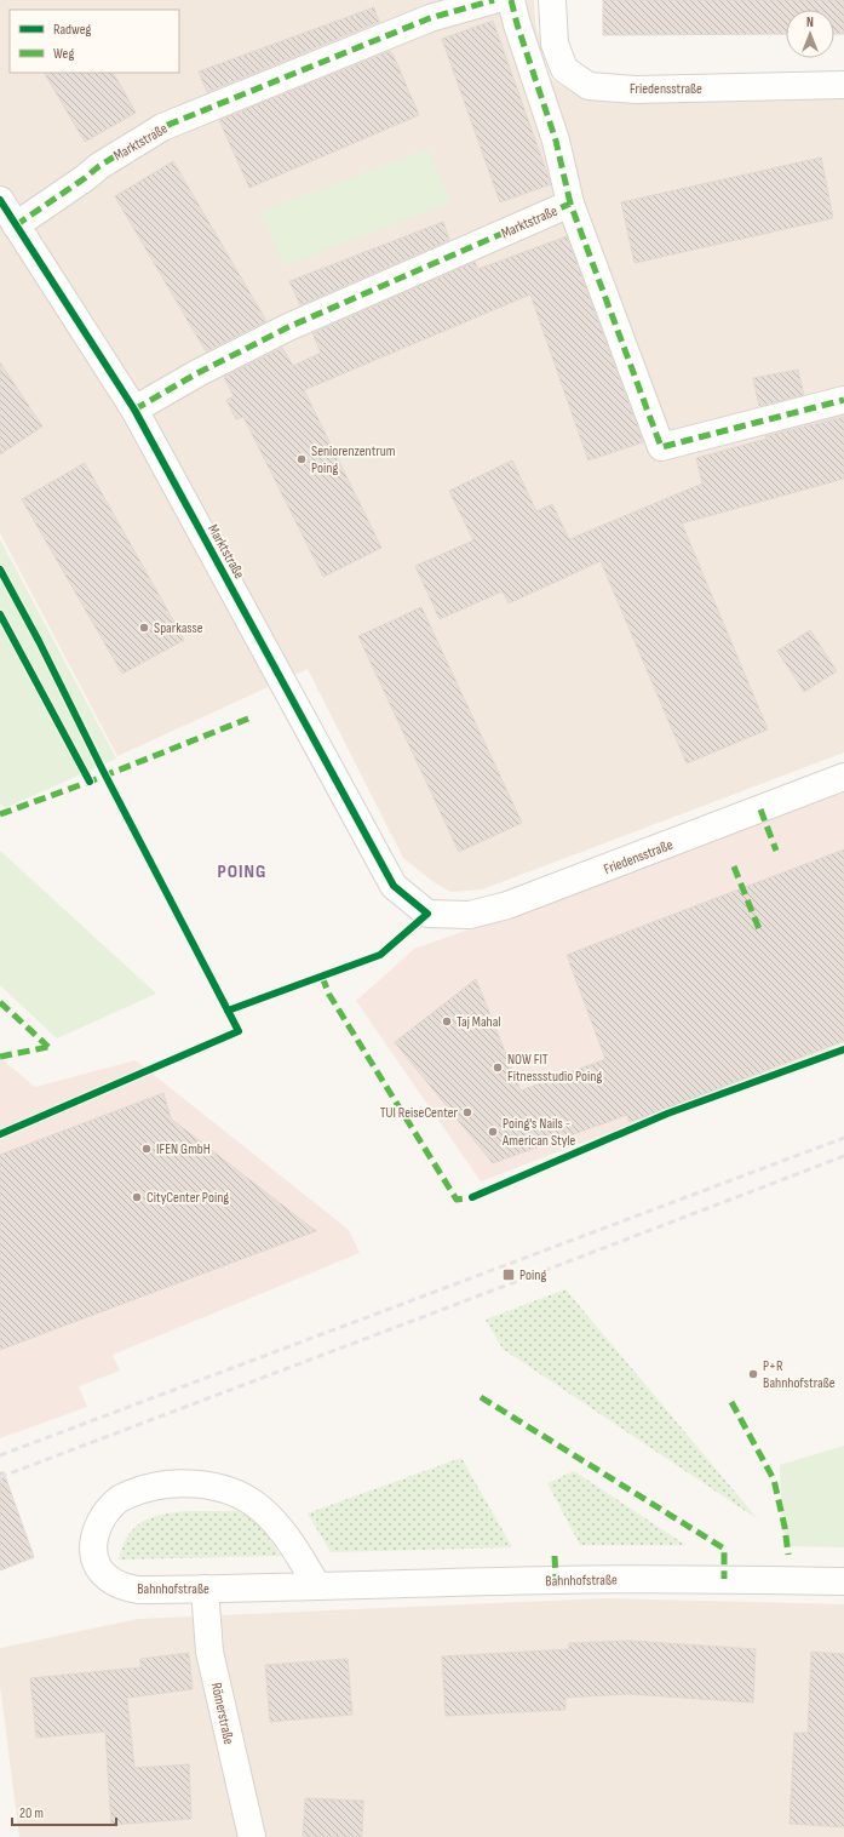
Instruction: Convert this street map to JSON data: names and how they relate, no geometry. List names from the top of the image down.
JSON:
{
  "streets": {
    "street": [
      "Friedensstraße",
      "Marktstraße",
      "Bahnhofstraße",
      "Römerstraße"
    ]
  },
  "crossings": [
    ["Friedensstraße", "Marktstraße"],
    ["Bahnhofstraße", "Römerstraße"]
  ],
  "districts": ["POING"],
  "places": {
    "other": [
      "Seniorenzentrum Poing",
      "Sparkasse",
      "Taj Mahal",
      "NOW FIT Fitnessstudio Poing",
      "TUI ReiseCenter",
      "Poing's Nails - American Style",
      "IFEN GmbH",
      "CityCenter Poing",
      "P+R Bahnhofstraße"
    ],
    "transit": ["Poing"]
  },
  "legend": ["Radweg", "Weg"],
  "scale_bar": "20 m",
  "north": "top"
}
